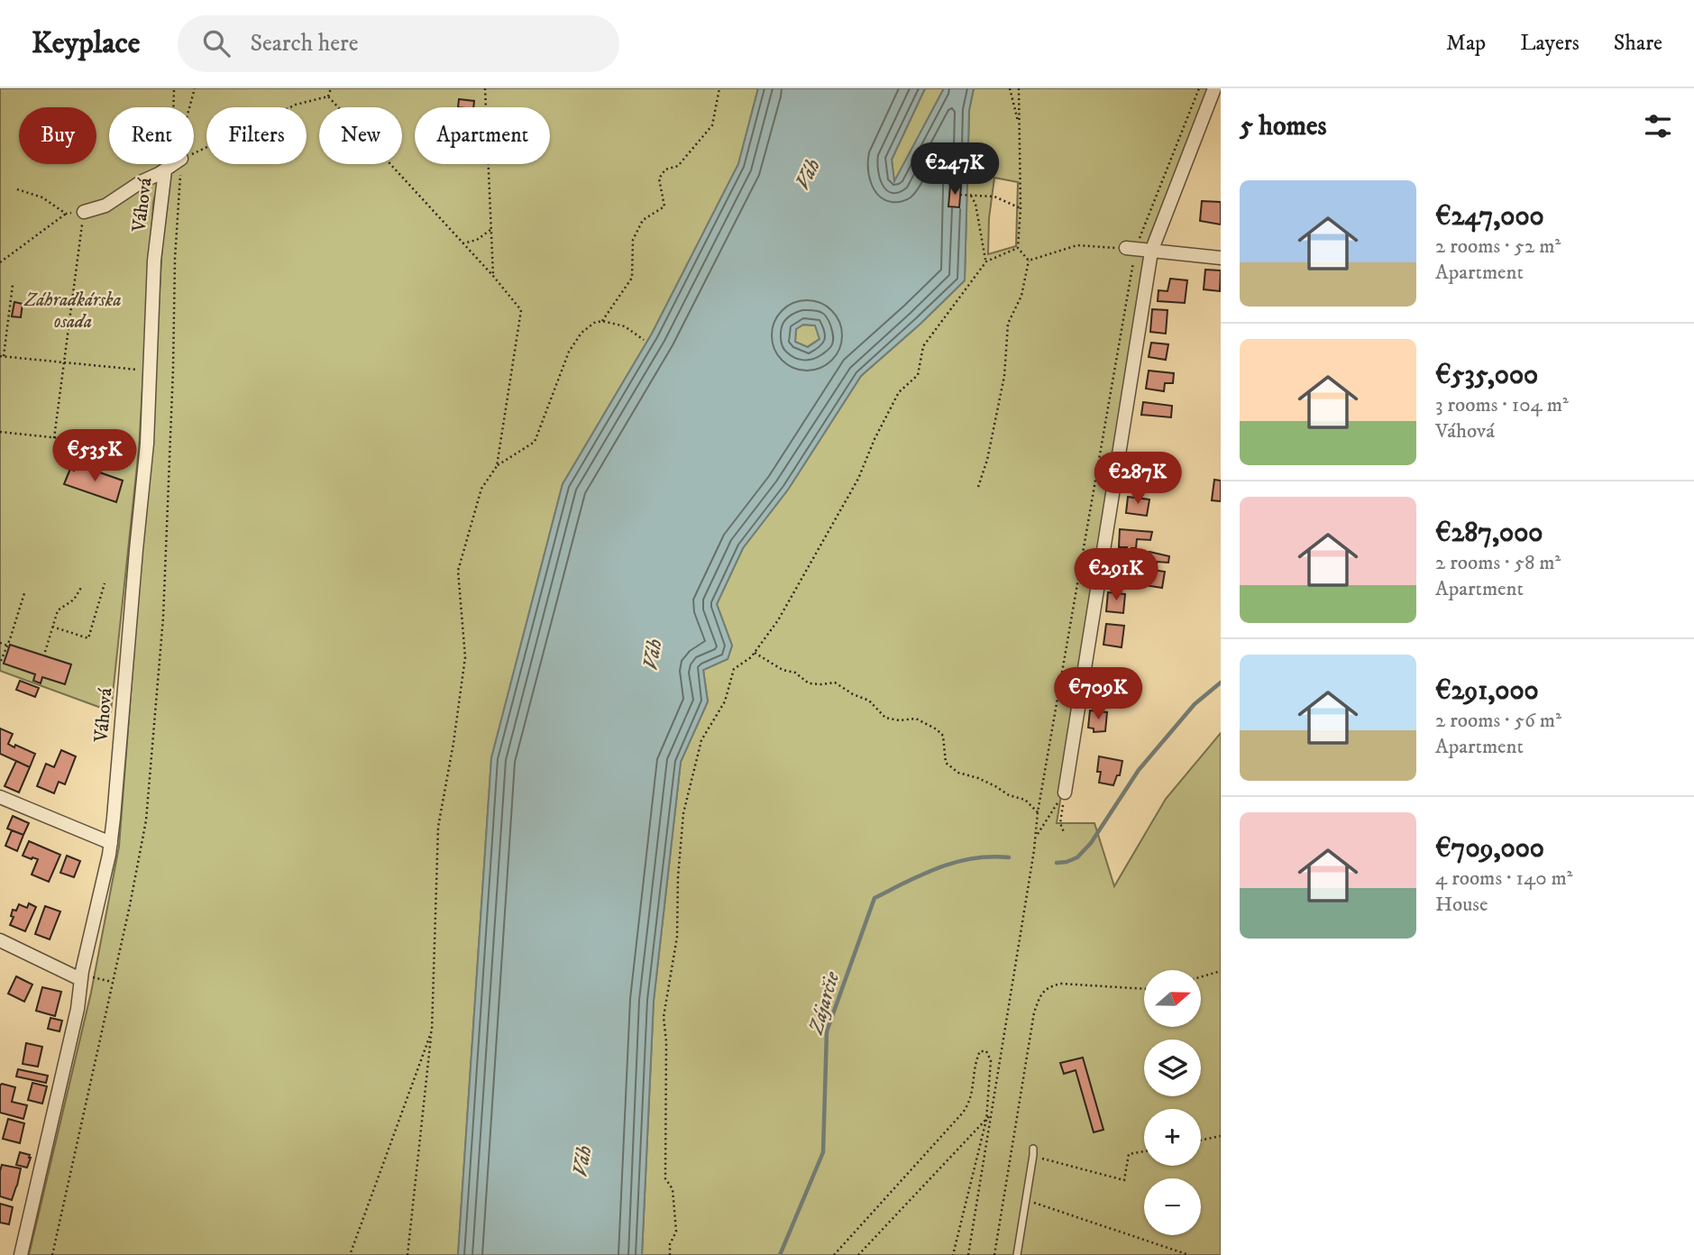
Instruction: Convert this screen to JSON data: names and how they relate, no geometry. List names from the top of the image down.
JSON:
{
  "streets": {
    "street": ["Váhová"]
  },
  "water": ["Váh", "Zájarčie"],
  "parks": ["Záhradkárska osada"],
  "north": "right",
  "page": {
    "header": "Keyplace",
    "search": "Search here",
    "nav": ["Map", "Layers", "Share"],
    "heading": "5 homes",
    "chip": [
      "Buy",
      "Rent",
      "Filters",
      "New",
      "Apartment"
    ],
    "price": [
      "€247K",
      "€535K",
      "€287K",
      "€291K",
      "€709K"
    ],
    "list": [
      {
        "name": "€247,000",
        "note": "2 rooms · 52 m² · Apartment"
      },
      {
        "name": "€535,000",
        "note": "3 rooms · 104 m² · Váhová"
      },
      {
        "name": "€287,000",
        "note": "2 rooms · 58 m² · Apartment"
      },
      {
        "name": "€291,000",
        "note": "2 rooms · 56 m² · Apartment"
      },
      {
        "name": "€709,000",
        "note": "4 rooms · 140 m² · House"
      }
    ],
    "map_buttons": ["+", "−"]
  }
}
